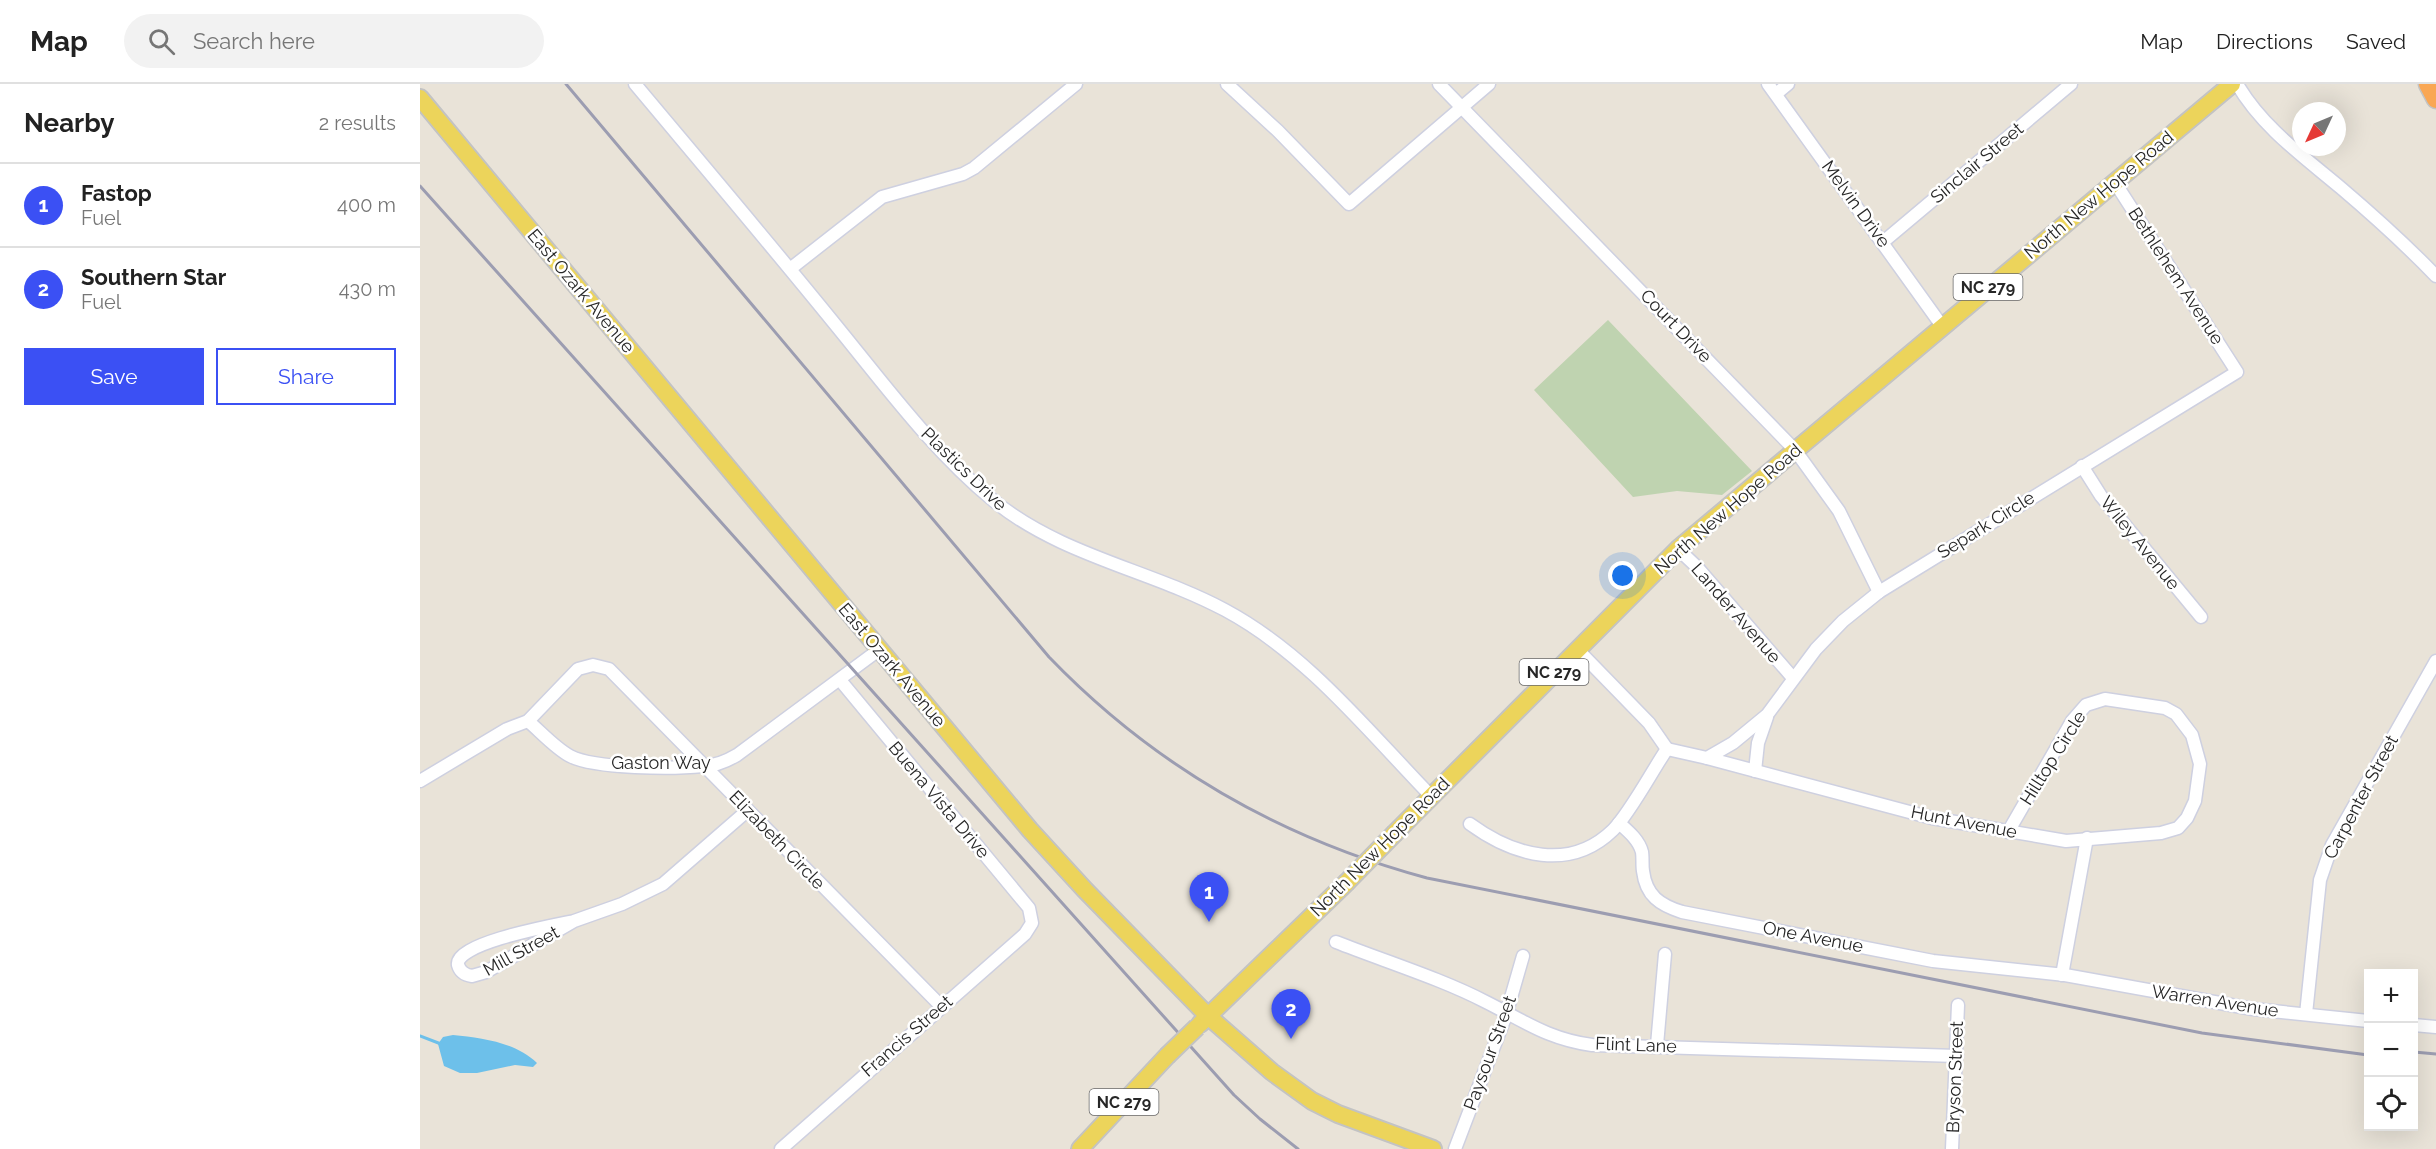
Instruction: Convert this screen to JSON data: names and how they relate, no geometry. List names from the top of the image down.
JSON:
{
  "streets": {
    "main road": ["North New Hope Road", "NC 279", "East Ozark Avenue"],
    "street": [
      "Sinclair Street",
      "Melvin Drive",
      "Bethlehem Avenue",
      "Court Drive",
      "Plastics Drive",
      "Separk Circle",
      "Wiley Avenue",
      "Lander Avenue",
      "Hilltop Circle",
      "Gaston Way",
      "Carpenter Street",
      "Buena Vista Drive",
      "Hunt Avenue",
      "Elizabeth Circle",
      "One Avenue",
      "Mill Street",
      "Warren Avenue",
      "Francis Street",
      "Flint Lane",
      "Paysour Street",
      "Bryson Street"
    ]
  },
  "crossings": [
    ["Sinclair Street", "Melvin Drive"],
    ["North New Hope Road", "Melvin Drive"],
    ["North New Hope Road", "Bethlehem Avenue"],
    ["North New Hope Road", "East Ozark Avenue"],
    ["North New Hope Road", "Court Drive"],
    ["North New Hope Road", "Plastics Drive"],
    ["North New Hope Road", "Lander Avenue"],
    ["Bethlehem Avenue", "Separk Circle"],
    ["East Ozark Avenue", "Gaston Way"],
    ["Court Drive", "Separk Circle"],
    ["Separk Circle", "Wiley Avenue"],
    ["Separk Circle", "Lander Avenue"],
    ["Separk Circle", "Hunt Avenue"],
    ["Hilltop Circle", "Hunt Avenue"],
    ["Gaston Way", "Buena Vista Drive"],
    ["Gaston Way", "Elizabeth Circle"],
    ["Carpenter Street", "Warren Avenue"],
    ["Buena Vista Drive", "Francis Street"],
    ["Elizabeth Circle", "Mill Street"],
    ["Elizabeth Circle", "Francis Street"],
    ["One Avenue", "Warren Avenue"],
    ["Flint Lane", "Paysour Street"],
    ["Flint Lane", "Bryson Street"]
  ],
  "north": "bottom left",
  "page": {
    "header": "Map",
    "search": "Search here",
    "nav": ["Map", "Directions", "Saved"],
    "heading": ["Nearby", "2 results"],
    "list": [
      {
        "mark": "1",
        "name": "Fastop",
        "note": "Fuel",
        "value": "400 m"
      },
      {
        "mark": "2",
        "name": "Southern Star",
        "note": "Fuel",
        "value": "430 m"
      }
    ],
    "buttons": ["Save", "Share"],
    "pins": ["1", "2"],
    "map_buttons": ["+", "−"]
  }
}
